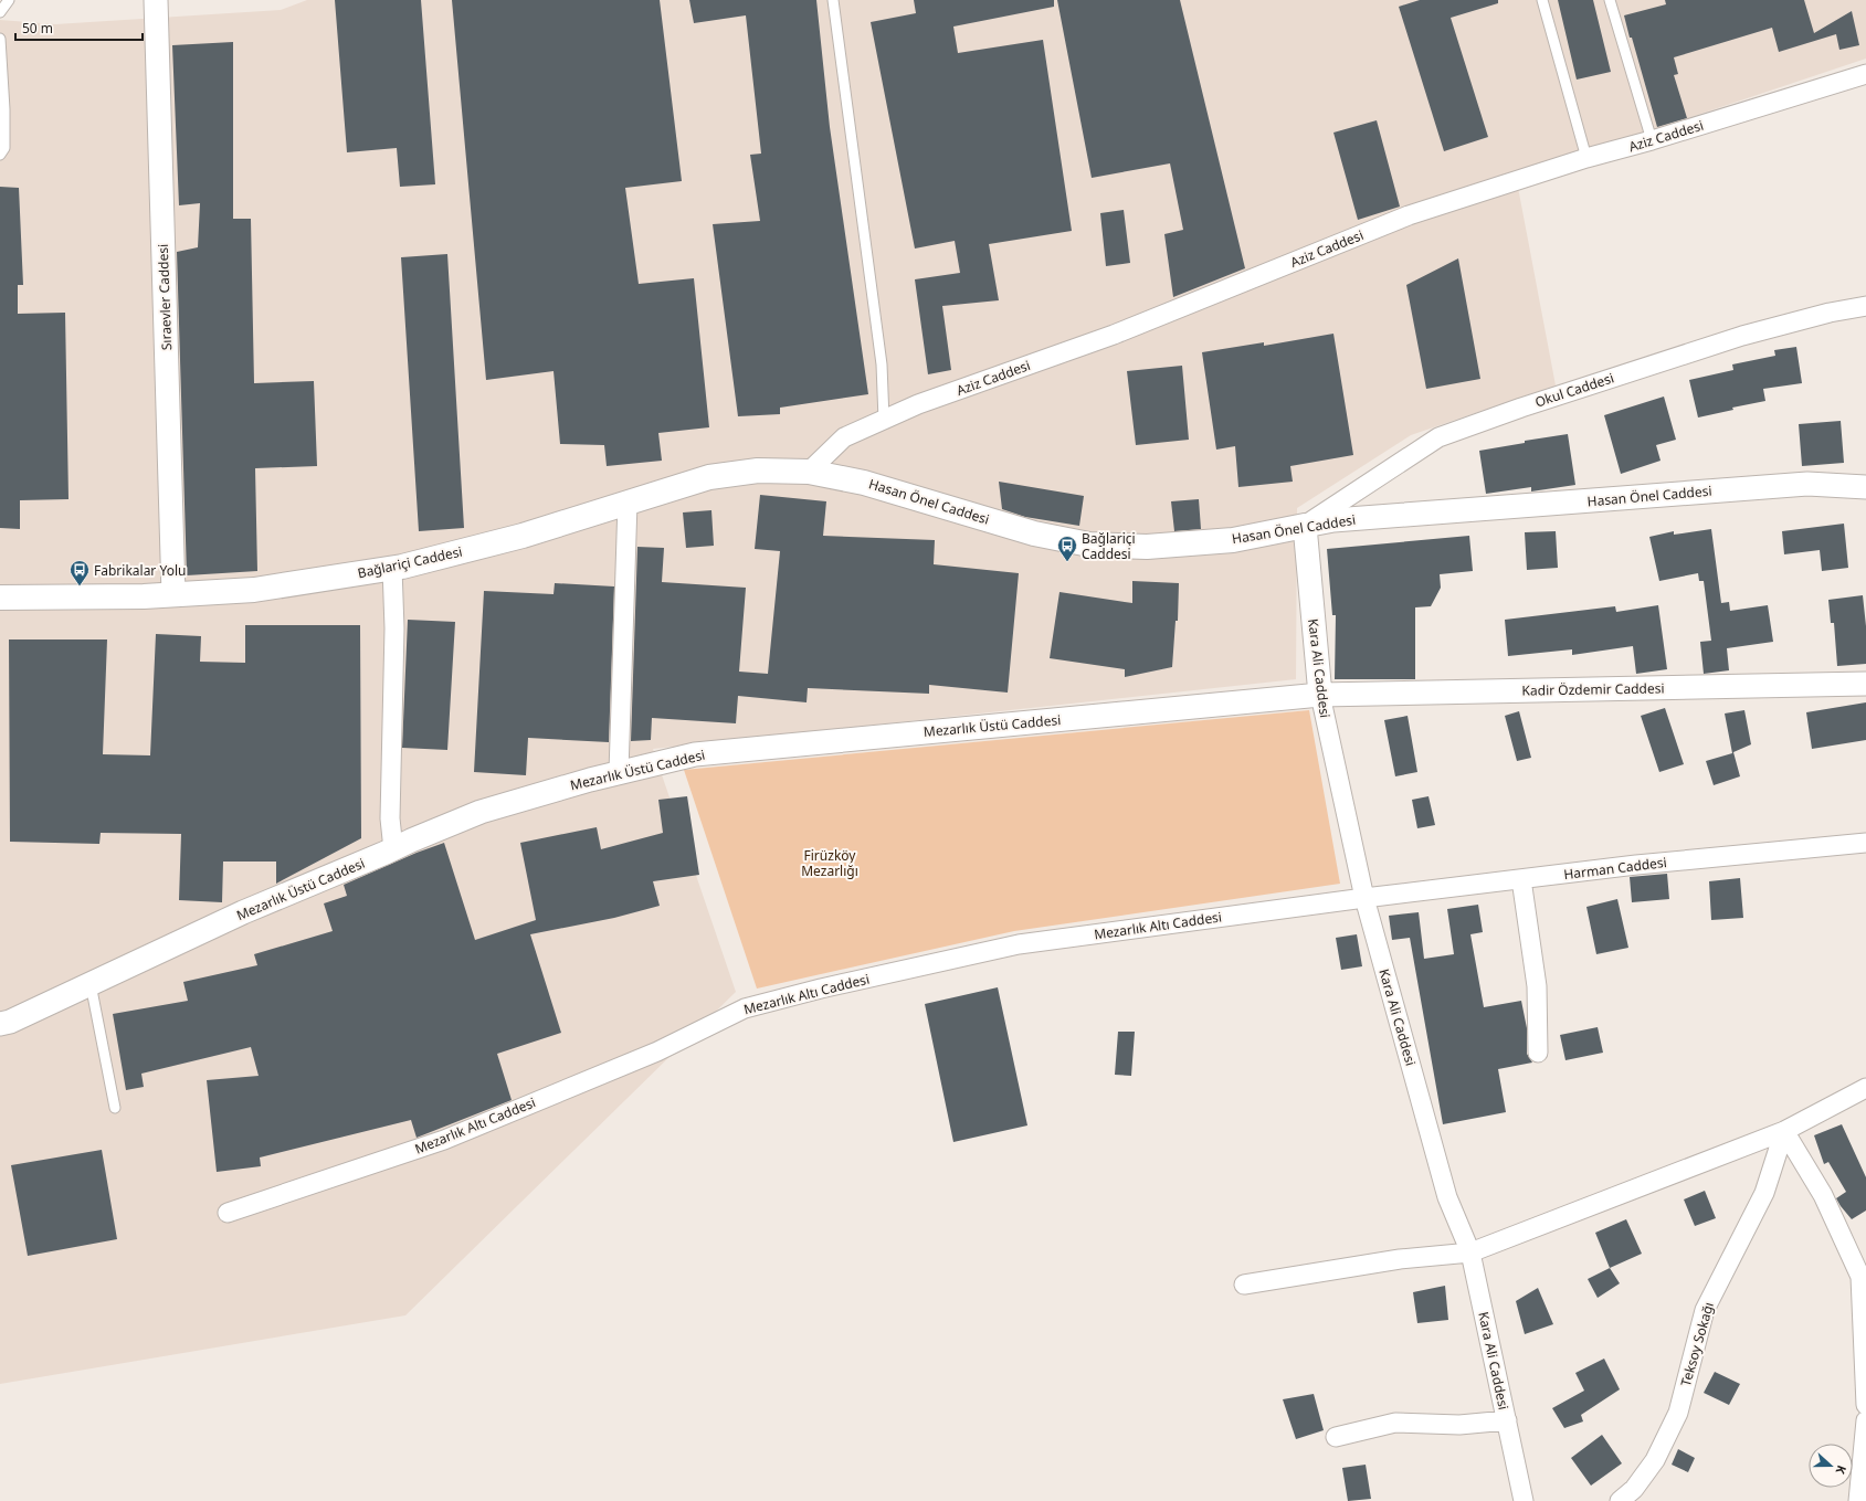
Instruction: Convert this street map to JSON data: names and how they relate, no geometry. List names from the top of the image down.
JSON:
{
  "streets": {
    "main road": ["Hasan Önel Caddesi", "Bağlariçi Caddesi"],
    "street": [
      "Aziz Caddesi",
      "Sıraevler Caddesi",
      "Okul Caddesi",
      "Kara Ali Caddesi",
      "Kadir Özdemir Caddesi",
      "Mezarlık Üstü Caddesi",
      "Harman Caddesi",
      "Mezarlık Altı Caddesi",
      "Teksoy Sokağı"
    ]
  },
  "crossings": [
    ["Aziz Caddesi", "Hasan Önel Caddesi"],
    ["Aziz Caddesi", "Bağlariçi Caddesi"],
    ["Sıraevler Caddesi", "Bağlariçi Caddesi"],
    ["Okul Caddesi", "Hasan Önel Caddesi"],
    ["Okul Caddesi", "Kara Ali Caddesi"],
    ["Hasan Önel Caddesi", "Bağlariçi Caddesi"],
    ["Hasan Önel Caddesi", "Kara Ali Caddesi"],
    ["Kara Ali Caddesi", "Kadir Özdemir Caddesi"],
    ["Kara Ali Caddesi", "Mezarlık Üstü Caddesi"],
    ["Kara Ali Caddesi", "Harman Caddesi"],
    ["Kara Ali Caddesi", "Mezarlık Altı Caddesi"],
    ["Kadir Özdemir Caddesi", "Mezarlık Üstü Caddesi"],
    ["Harman Caddesi", "Mezarlık Altı Caddesi"]
  ],
  "parks": ["Firüzköy Mezarlığı"],
  "places": {
    "bus stop": ["Bağlariçi Caddesi", "Fabrikalar Yolu"]
  },
  "scale_bar": "50 m",
  "north": "right"
}
